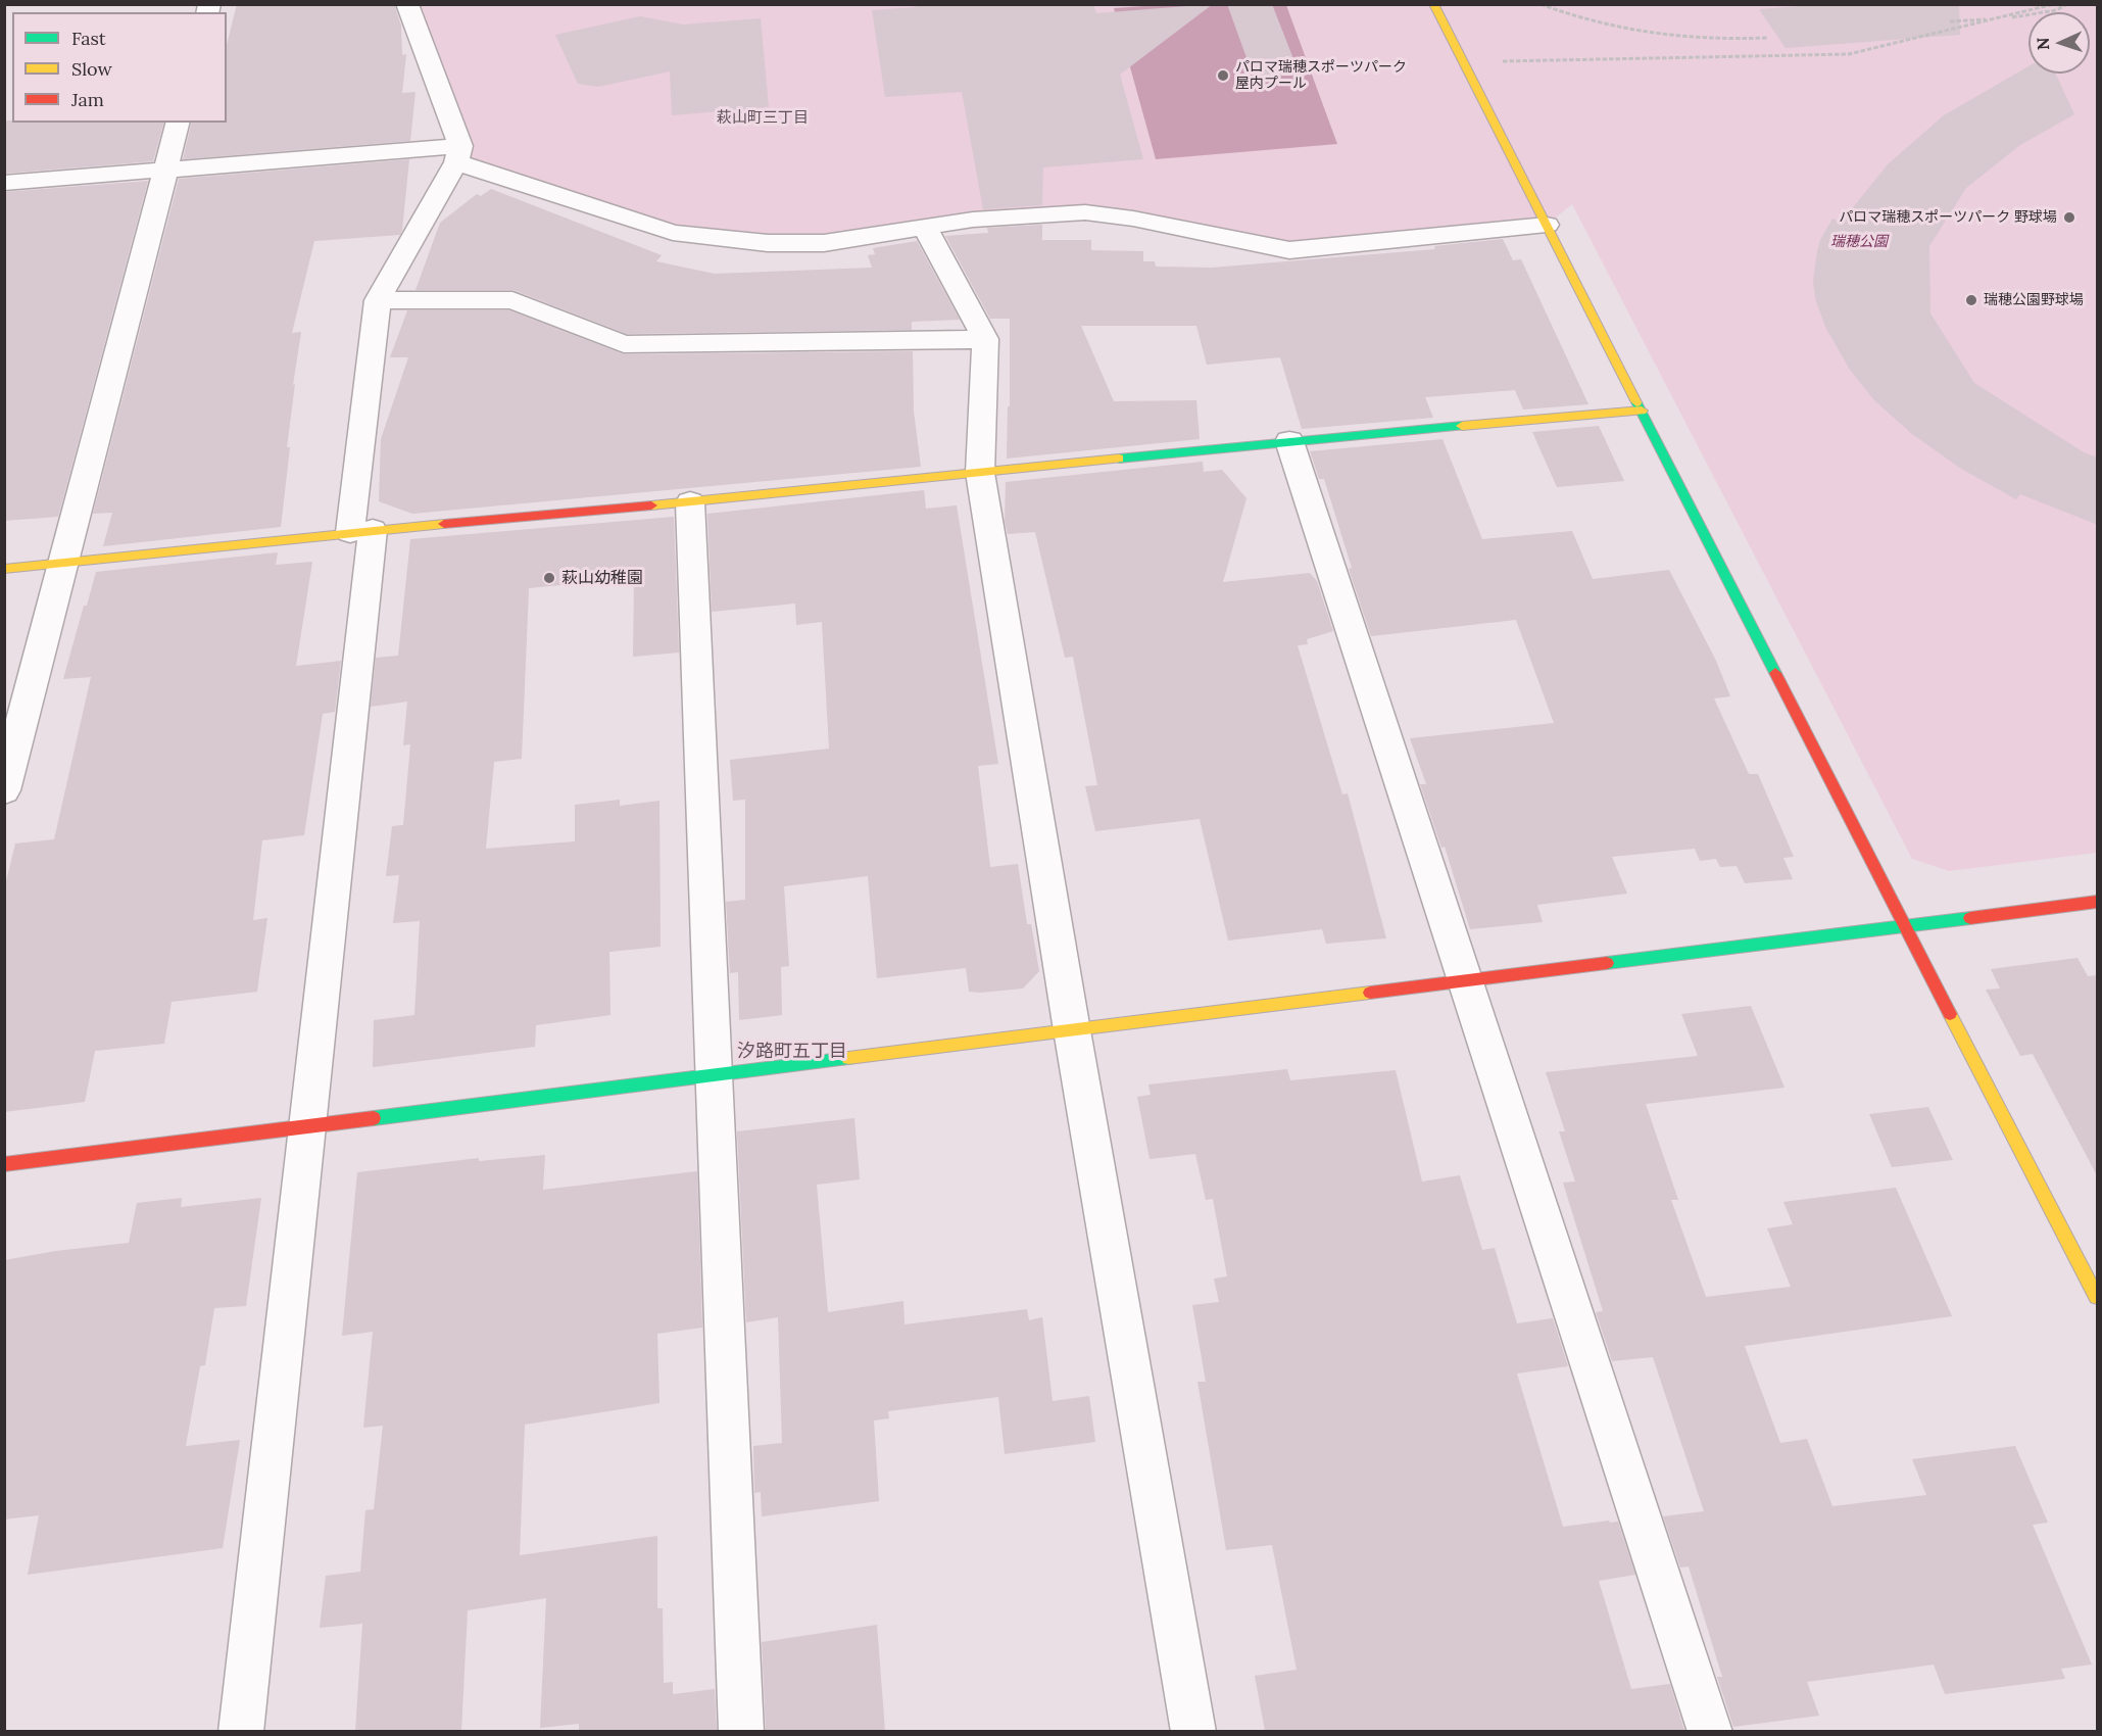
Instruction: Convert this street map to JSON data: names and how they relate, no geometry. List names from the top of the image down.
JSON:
{
  "districts": ["萩山町三丁目", "汐路町五丁目"],
  "parks": ["瑞穂公園"],
  "places": [
    "パロマ瑞穂スポーツパーク 屋内プール",
    "パロマ瑞穂スポーツパーク 野球場",
    "瑞穂公園野球場",
    "萩山幼稚園"
  ],
  "legend": ["Fast", "Slow", "Jam"],
  "north": "left"
}
